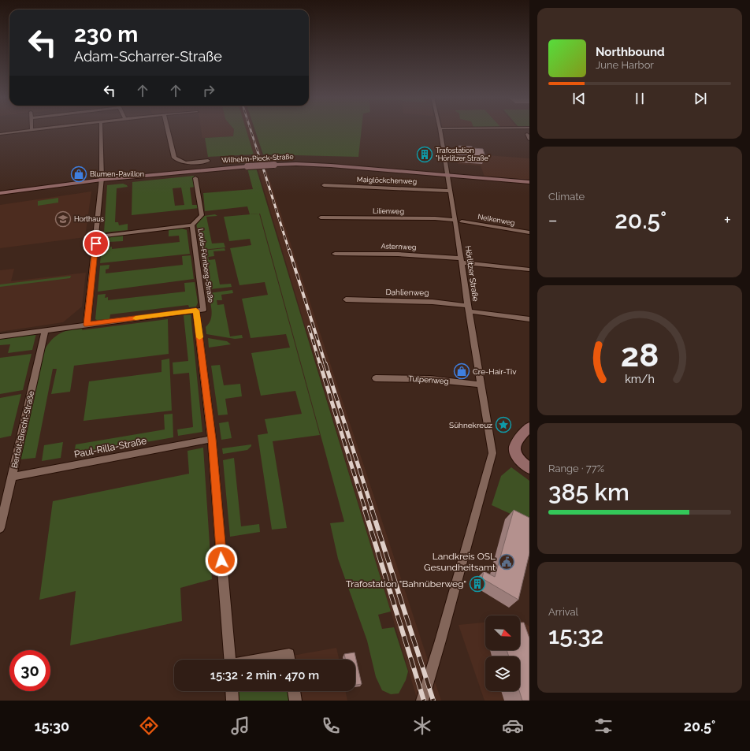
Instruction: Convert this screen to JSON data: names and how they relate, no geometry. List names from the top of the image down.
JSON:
{
  "streets": {
    "main road": ["Wilhelm-Pieck-Straße"],
    "street": [
      "Maiglöckchenweg",
      "Lilienweg",
      "Nelkenweg",
      "Asternweg",
      "Louis-Fürnberg-Straße",
      "Hörlitzer Straße",
      "Dahlienweg",
      "Tulpenweg",
      "Bertolt-Brecht-Straße",
      "Paul-Rilla-Straße"
    ]
  },
  "crossings": [
    ["Wilhelm-Pieck-Straße", "Hörlitzer Straße"],
    ["Maiglöckchenweg", "Hörlitzer Straße"],
    ["Lilienweg", "Nelkenweg"],
    ["Lilienweg", "Hörlitzer Straße"],
    ["Nelkenweg", "Hörlitzer Straße"],
    ["Asternweg", "Hörlitzer Straße"],
    ["Louis-Fürnberg-Straße", "Paul-Rilla-Straße"],
    ["Hörlitzer Straße", "Dahlienweg"],
    ["Hörlitzer Straße", "Tulpenweg"],
    ["Bertolt-Brecht-Straße", "Paul-Rilla-Straße"]
  ],
  "places": {
    "building": ["Trafostation \"Hörlitzer Straße\"", "Trafostation \"Bahnüberweg\""],
    "shop": ["Blumen-Pavillon", "Cre-Hair-Tiv"],
    "school or university": ["Horthaus"],
    "place": ["Sühnekreuz"],
    "public building": ["Landkreis OSL Gesundheitsamt"]
  },
  "north": "bottom right",
  "page": {
    "turn": ["230 m", "Adam-Scharrer-Straße"],
    "song": ["Northbound", "June Harbor"],
    "tile": [
      "Climate",
      ["Range · 77%", "385 km"],
      ["Arrival", "15:32"]
    ],
    "heat": ["−", "20.5°", "+"],
    "limit": "30",
    "trip": "15:32 · 2 min · 470 m",
    "tabs": ["15:30", "20.5°"],
    "gauge": ["28", "km/h"]
  }
}
